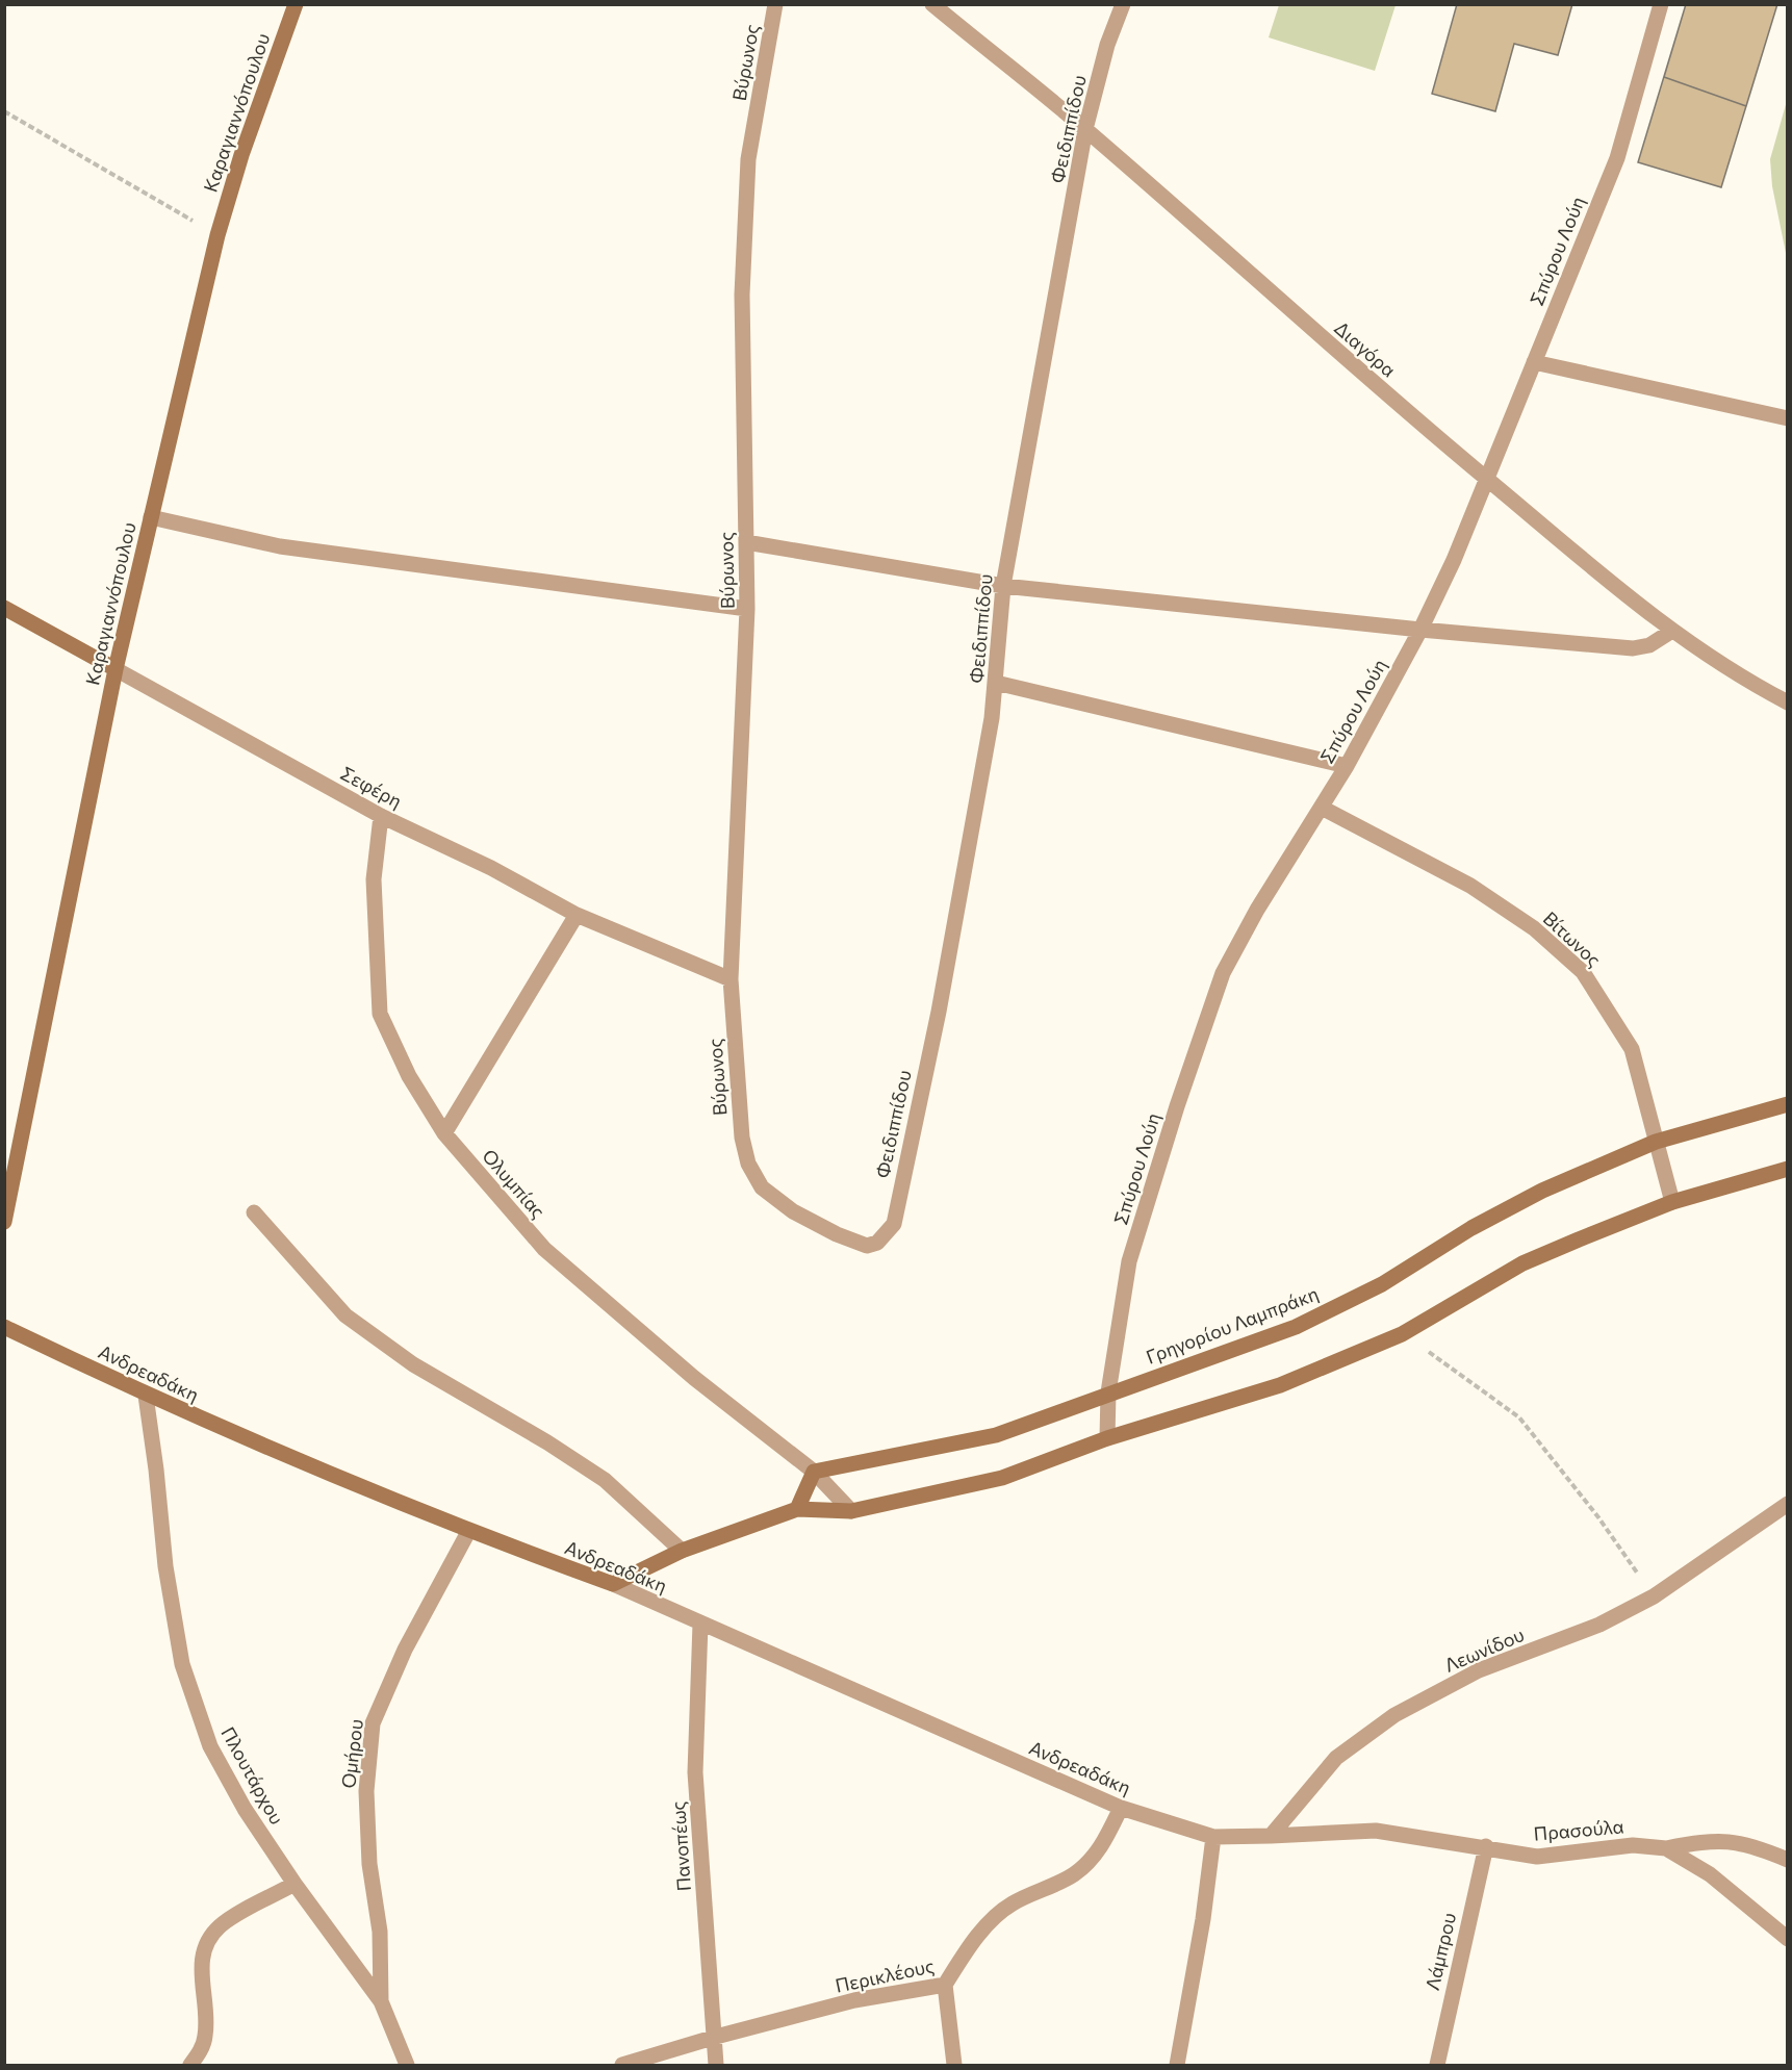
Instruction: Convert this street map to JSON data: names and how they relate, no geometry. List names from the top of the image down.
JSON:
{
  "streets": {
    "street": [
      "Βύρωνος",
      "Καραγιαννόπουλου",
      "Φειδιππίδου",
      "Σπύρου Λούη",
      "Διαγόρα",
      "Σεφέρη",
      "Βίτωνος",
      "Ολυμπίας",
      "Γρηγορίου Λαμπράκη",
      "Ανδρεαδάκη",
      "Λεωνίδου",
      "Ομήρου",
      "Πλουτάρχου",
      "Πρασούλα",
      "Πανοπέως",
      "Λάμπρου",
      "Περικλέους"
    ]
  },
  "crossings": [
    ["Βύρωνος", "Φειδιππίδου"],
    ["Βύρωνος", "Σεφέρη"],
    ["Καραγιαννόπουλου", "Σεφέρη"],
    ["Φειδιππίδου", "Διαγόρα"],
    ["Σπύρου Λούη", "Διαγόρα"],
    ["Σπύρου Λούη", "Βίτωνος"],
    ["Σπύρου Λούη", "Γρηγορίου Λαμπράκη"],
    ["Σεφέρη", "Ολυμπίας"],
    ["Βίτωνος", "Γρηγορίου Λαμπράκη"],
    ["Ολυμπίας", "Γρηγορίου Λαμπράκη"],
    ["Ανδρεαδάκη", "Ομήρου"],
    ["Ανδρεαδάκη", "Πλουτάρχου"],
    ["Ανδρεαδάκη", "Πανοπέως"],
    ["Ανδρεαδάκη", "Περικλέους"],
    ["Λεωνίδου", "Πρασούλα"],
    ["Ομήρου", "Πλουτάρχου"],
    ["Πρασούλα", "Λάμπρου"],
    ["Πανοπέως", "Περικλέους"]
  ]
}
